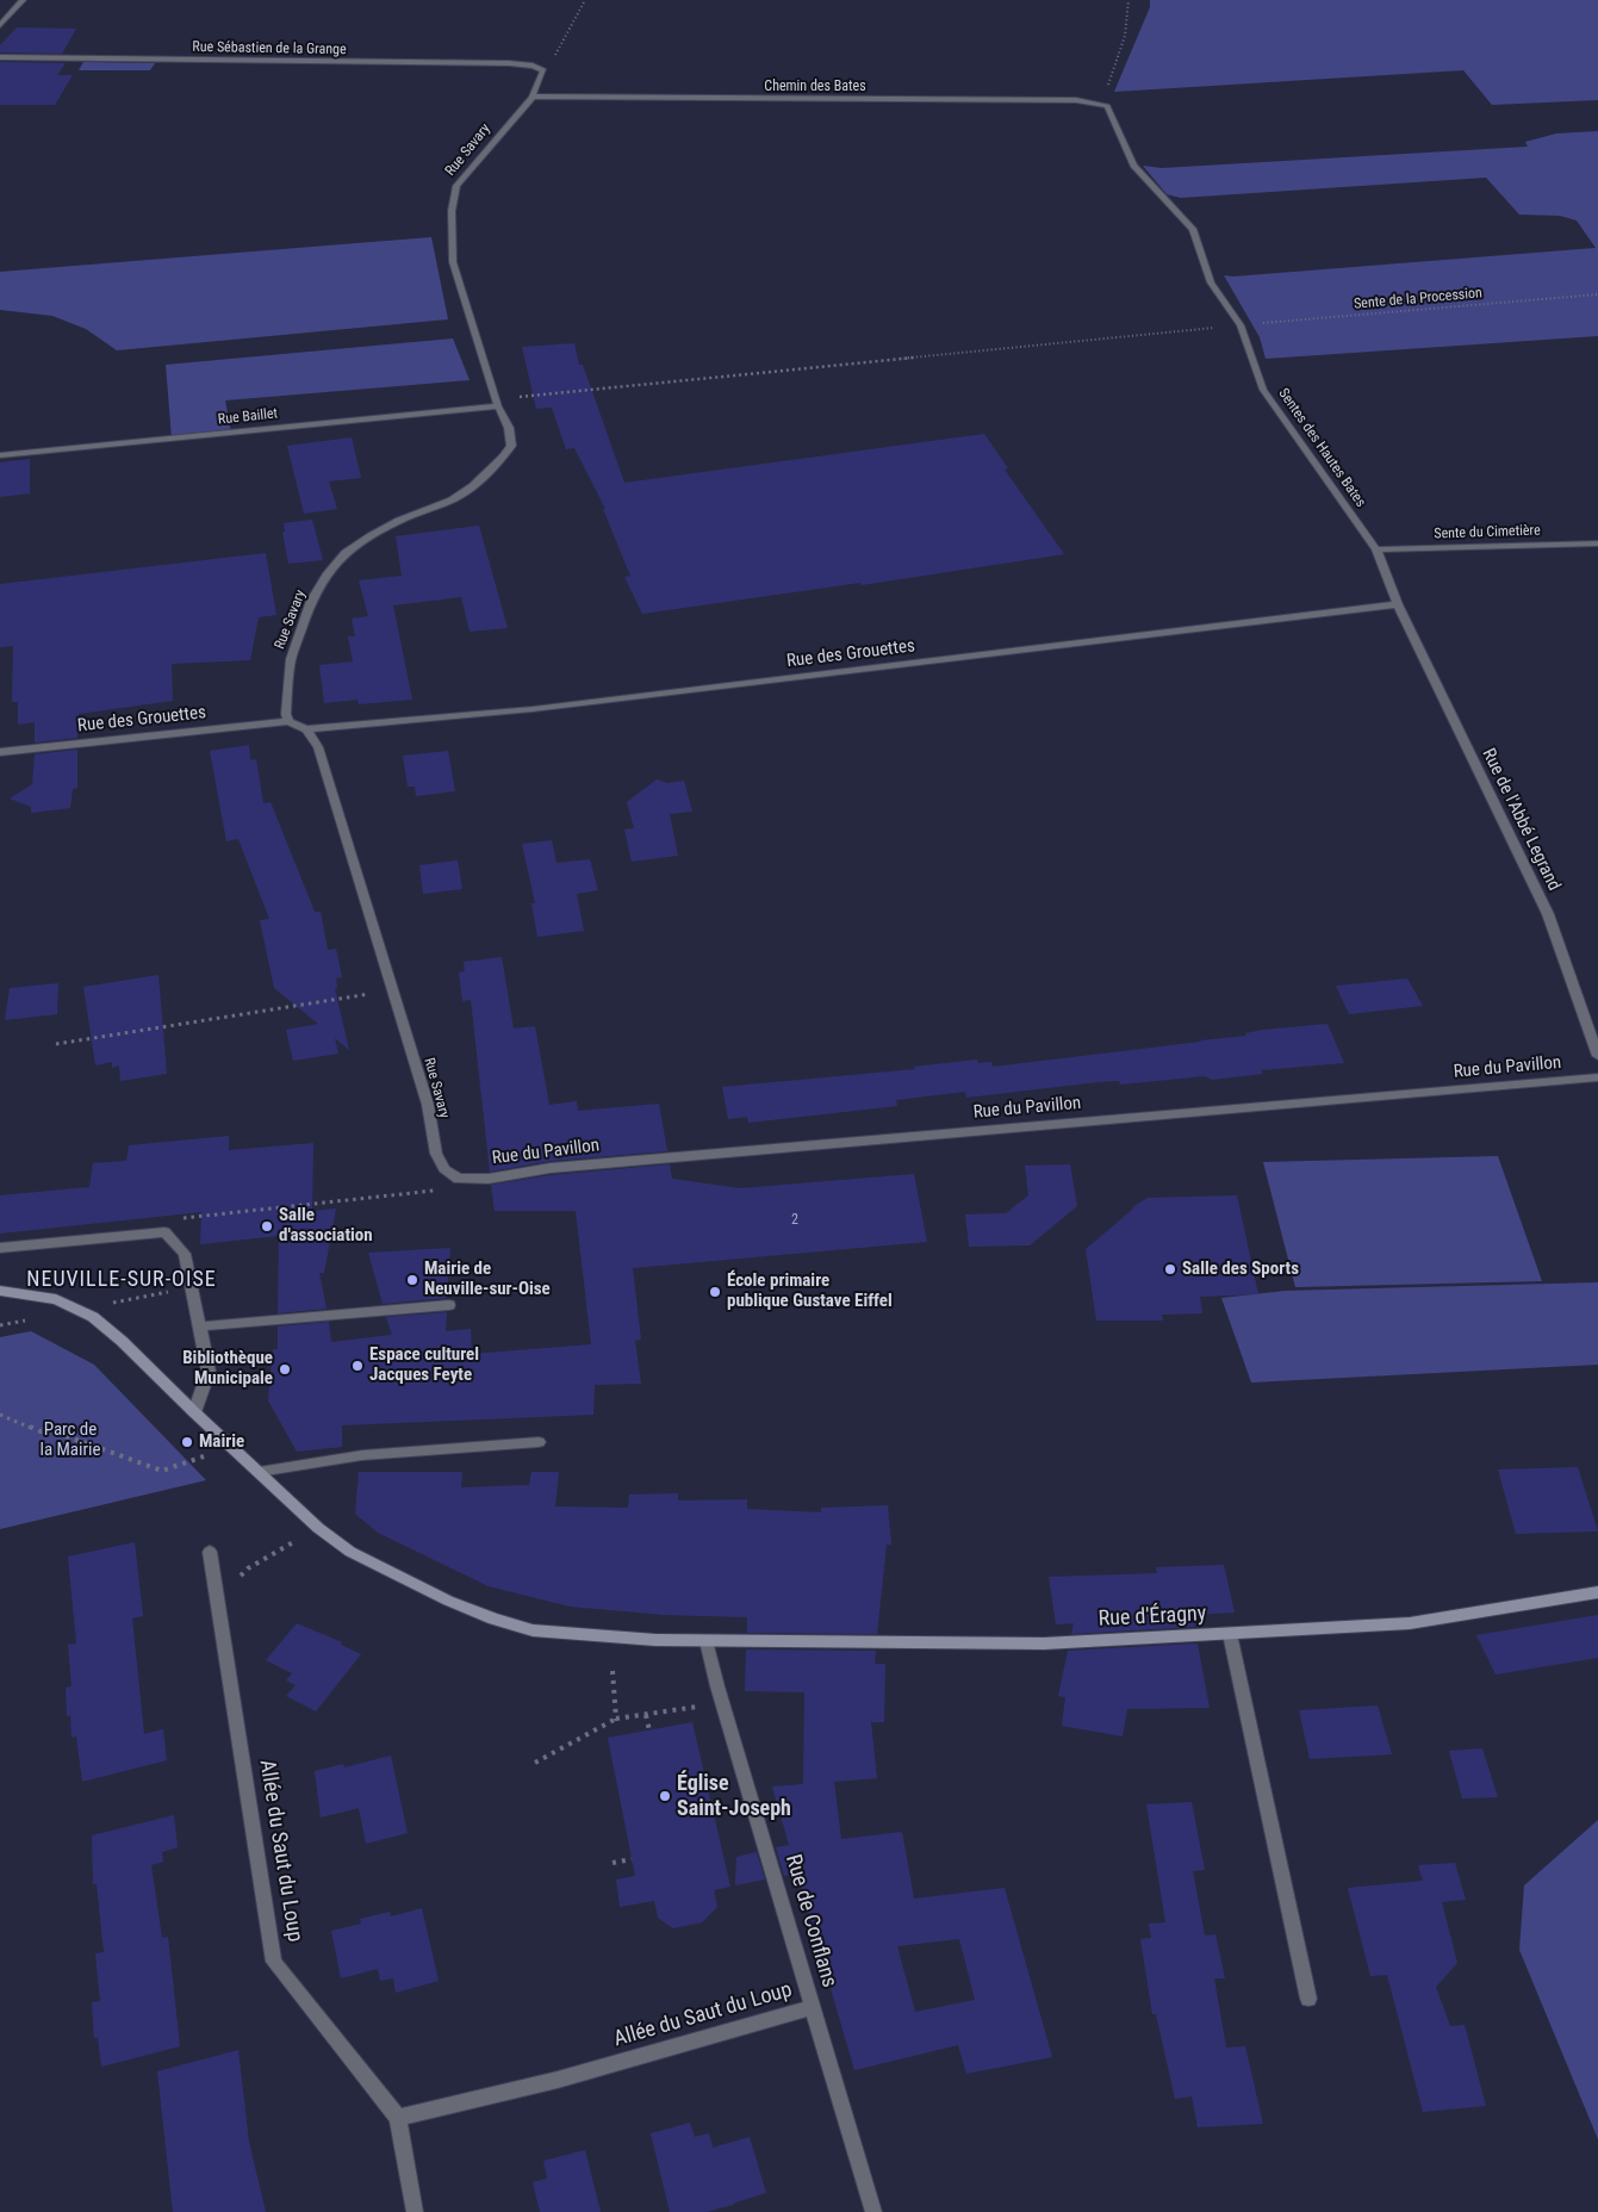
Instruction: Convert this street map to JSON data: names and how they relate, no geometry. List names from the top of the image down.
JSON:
{
  "streets": {
    "street": [
      "Rue Sébastien de la Grange",
      "Chemin des Bates",
      "Rue Savary",
      "Rue Baillet",
      "Sentes des Hautes Bates",
      "Sente du Cimetière",
      "Rue des Grouettes",
      "Rue de l'Abbé Legrand",
      "Rue du Pavillon",
      "Rue d'Éragny",
      "Allée du Saut du Loup",
      "Rue de Conflans"
    ],
    "path": ["Sente de la Procession"]
  },
  "crossings": [
    ["Rue Sébastien de la Grange", "Rue Savary"],
    ["Chemin des Bates", "Rue Savary"],
    ["Chemin des Bates", "Sentes des Hautes Bates"],
    ["Rue Savary", "Sente de la Procession"],
    ["Rue Savary", "Rue Baillet"],
    ["Rue Savary", "Rue des Grouettes"],
    ["Rue Savary", "Rue du Pavillon"],
    ["Sente de la Procession", "Rue Baillet"],
    ["Sente de la Procession", "Sentes des Hautes Bates"],
    ["Sentes des Hautes Bates", "Sente du Cimetière"],
    ["Sentes des Hautes Bates", "Rue des Grouettes"],
    ["Sentes des Hautes Bates", "Rue de l'Abbé Legrand"],
    ["Rue des Grouettes", "Rue de l'Abbé Legrand"],
    ["Rue d'Éragny", "Rue de Conflans"],
    ["Allée du Saut du Loup", "Rue de Conflans"]
  ],
  "districts": ["NEUVILLE-SUR-OISE"],
  "parks": ["Parc de la Mairie"],
  "places": [
    "Salle d'association",
    "Salle des Sports",
    "Mairie de Neuville-sur-Oise",
    "École primaire publique Gustave Eiffel",
    "Espace culturel Jacques Feyte",
    "Bibliothèque Municipale",
    "Mairie",
    "Église Saint-Joseph"
  ],
  "house_numbers": ["2"]
}
